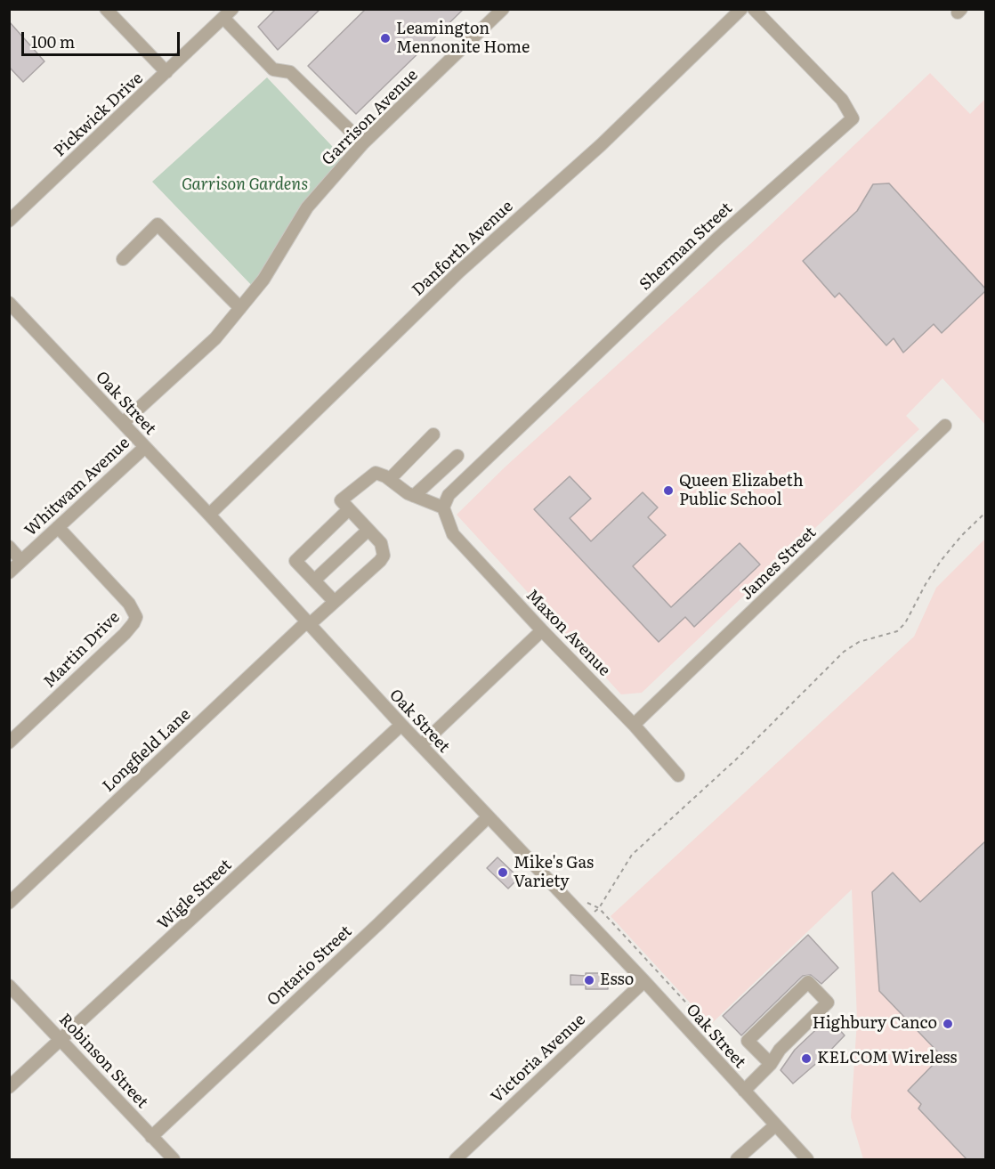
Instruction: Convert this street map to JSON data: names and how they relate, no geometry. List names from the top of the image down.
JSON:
{
  "streets": {
    "street": [
      "Pickwick Drive",
      "Garrison Avenue",
      "Sherman Street",
      "Danforth Avenue",
      "Oak Street",
      "Whitwam Avenue",
      "James Street",
      "Maxon Avenue",
      "Martin Drive",
      "Longfield Lane",
      "Wigle Street",
      "Ontario Street",
      "Victoria Avenue",
      "Robinson Street"
    ]
  },
  "crossings": [
    ["Garrison Avenue", "Oak Street"],
    ["Sherman Street", "Maxon Avenue"],
    ["Danforth Avenue", "Oak Street"],
    ["Oak Street", "Whitwam Avenue"],
    ["Oak Street", "Longfield Lane"],
    ["Oak Street", "Wigle Street"],
    ["Oak Street", "Ontario Street"],
    ["Oak Street", "Victoria Avenue"],
    ["Whitwam Avenue", "Martin Drive"],
    ["James Street", "Maxon Avenue"],
    ["Wigle Street", "Robinson Street"],
    ["Ontario Street", "Robinson Street"]
  ],
  "parks": ["Garrison Gardens"],
  "places": [
    "Leamington Mennonite Home",
    "Queen Elizabeth Public School",
    "Mike's Gas Variety",
    "Esso",
    "Highbury Canco",
    "KELCOM Wireless"
  ],
  "scale_bar": "100 m"
}
